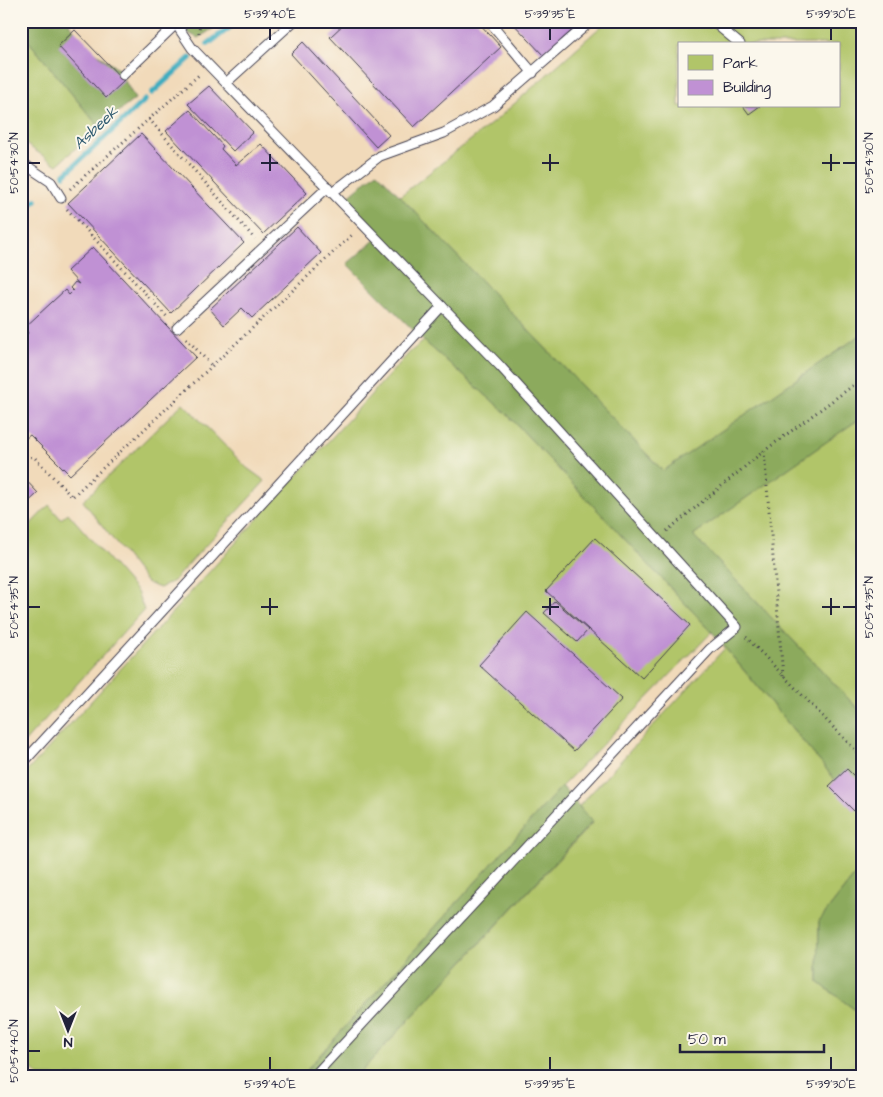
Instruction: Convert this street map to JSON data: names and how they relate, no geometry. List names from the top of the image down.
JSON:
{
  "water": ["Asbeek"],
  "legend": ["Park", "Building"],
  "scale_bar": "50 m",
  "north": "bottom",
  "coordinates": [
    "5°39'40\"E",
    "5°39'35\"E",
    "5°39'30\"E",
    "50°54'30\"N",
    "50°54'35\"N",
    "50°54'40\"N"
  ]
}
